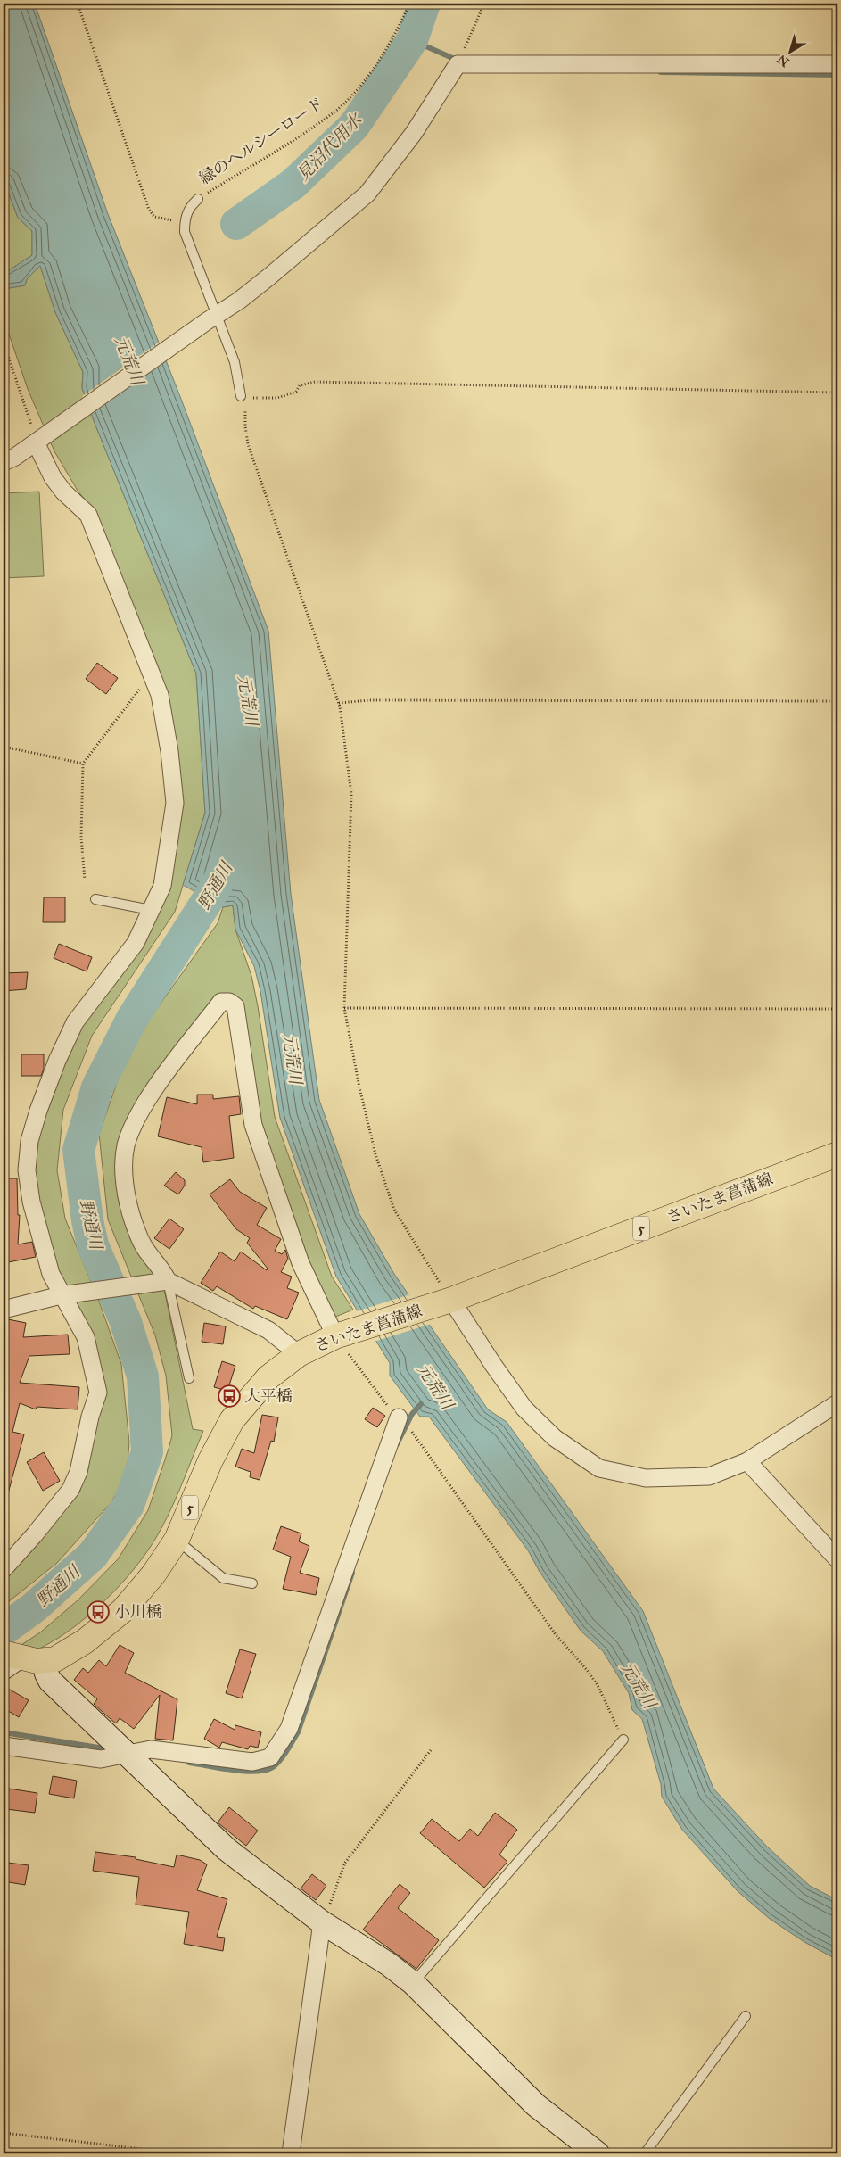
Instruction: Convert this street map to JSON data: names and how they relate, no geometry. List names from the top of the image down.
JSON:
{
  "streets": {
    "main road": ["さいたま菖蒲線", "5"],
    "lane": ["緑のヘルシーロード"]
  },
  "water": ["見沼代用水", "元荒川", "野通川"],
  "places": {
    "bus stop": ["大平橋", "小川橋"]
  },
  "north": "bottom left"
}
